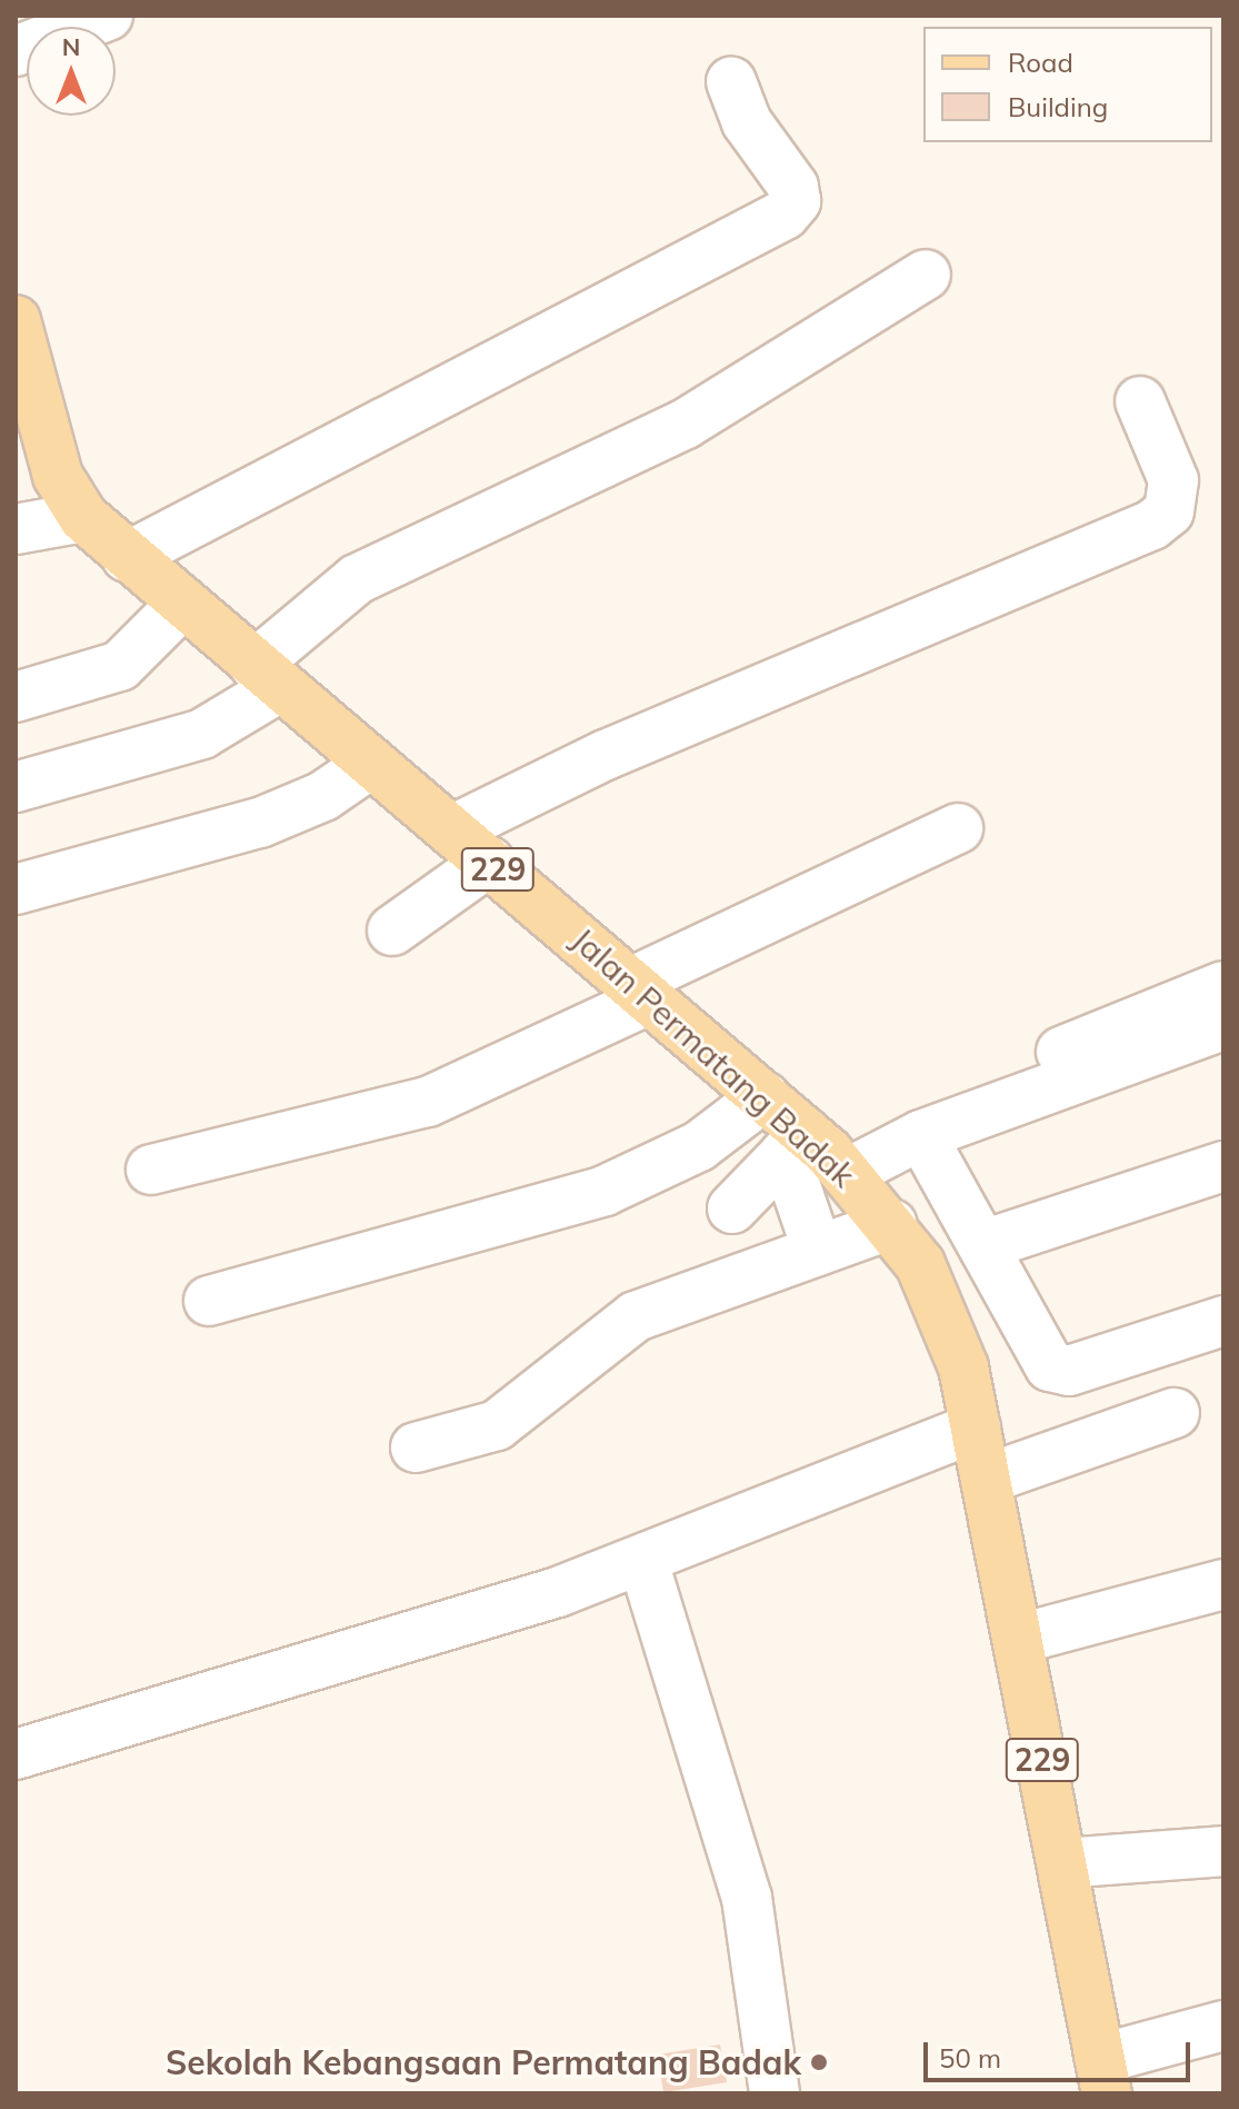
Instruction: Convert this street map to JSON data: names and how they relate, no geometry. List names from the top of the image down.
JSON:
{
  "streets": {
    "main road": ["229", "Jalan Permatang Badak"]
  },
  "places": ["Sekolah Kebangsaan Permatang Badak"],
  "legend": ["Road", "Building"],
  "scale_bar": "50 m",
  "north": "top"
}
